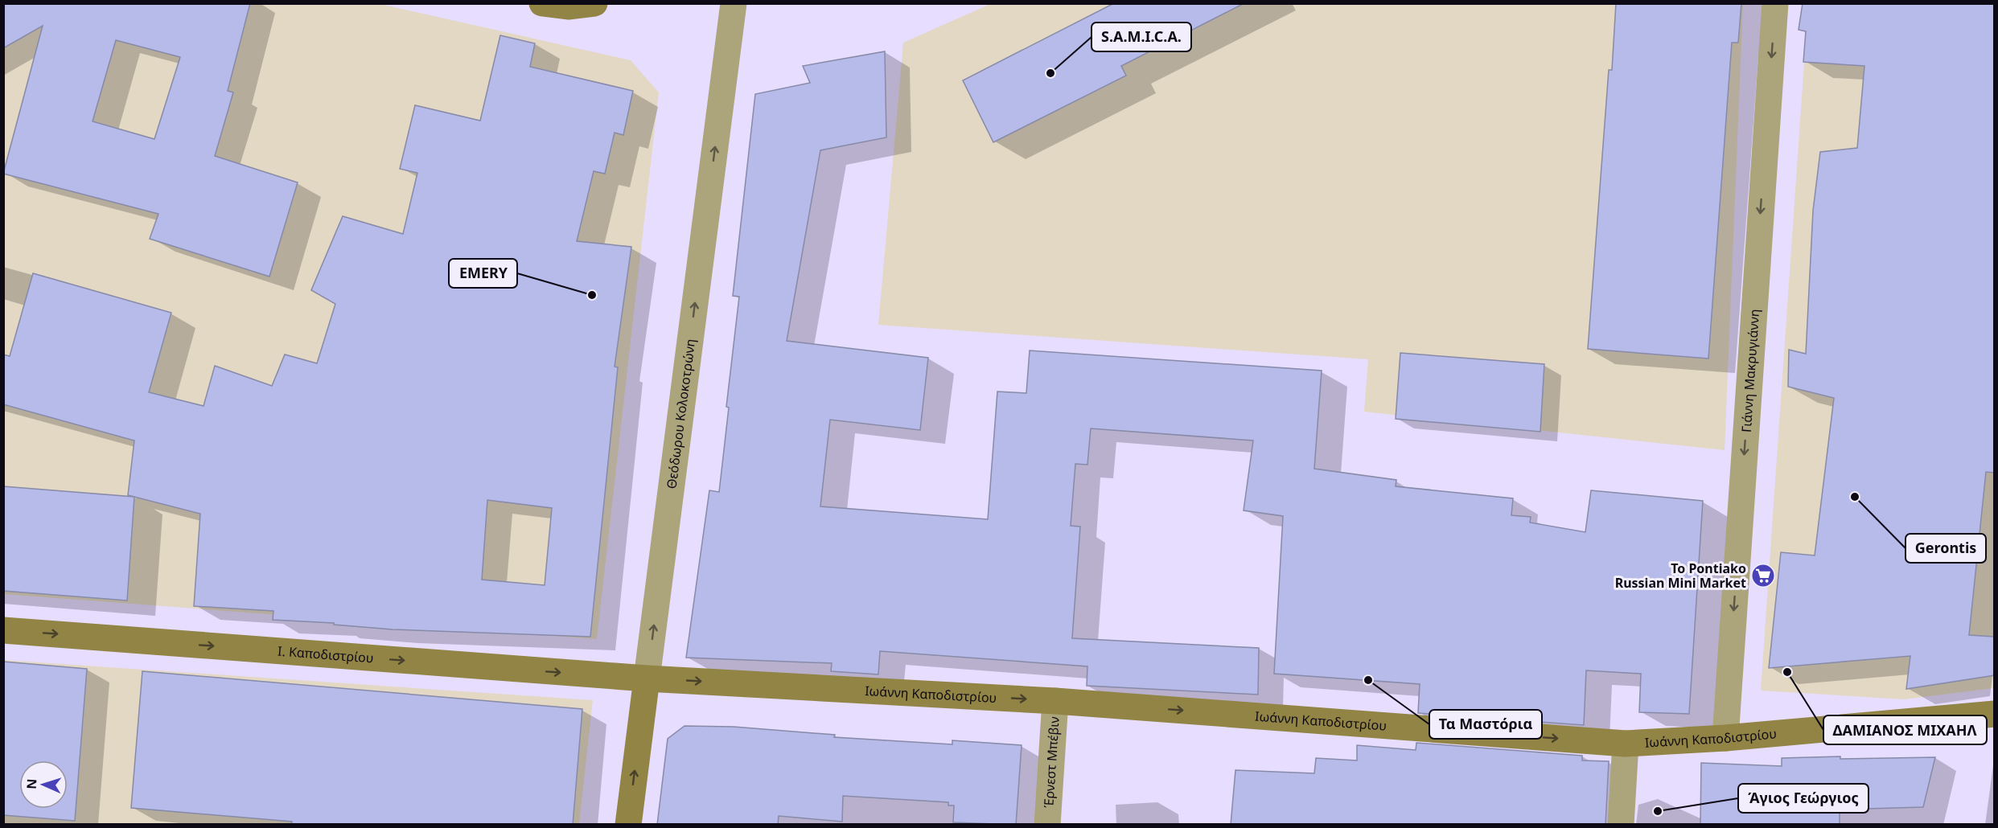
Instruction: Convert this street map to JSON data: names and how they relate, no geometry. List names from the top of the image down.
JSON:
{
  "streets": {
    "street": [
      "Γιάννη Μακρυγιάννη",
      "Θεόδωρου Κολοκοτρώνη",
      "Ι. Καποδιστρίου",
      "Ιωάννη Καποδιστρίου",
      "Έρνεστ Μπέβιν"
    ]
  },
  "crossings": [
    ["Γιάννη Μακρυγιάννη", "Ιωάννη Καποδιστρίου"],
    ["Θεόδωρου Κολοκοτρώνη", "Ι. Καποδιστρίου"],
    ["Θεόδωρου Κολοκοτρώνη", "Ιωάννη Καποδιστρίου"],
    ["Ι. Καποδιστρίου", "Ιωάννη Καποδιστρίου"],
    ["Ιωάννη Καποδιστρίου", "Έρνεστ Μπέβιν"]
  ],
  "one_way": [
    "Γιάννη Μακρυγιάννη",
    "Θεόδωρου Κολοκοτρώνη",
    "Ι. Καποδιστρίου",
    "Ιωάννη Καποδιστρίου"
  ],
  "places": {
    "other": [
      "S.A.M.I.C.A.",
      "EMERY",
      "Gerontis",
      "ΔΑΜΙΑΝΟΣ ΜΙΧΑΗΛ",
      "Τα Μαστόρια",
      "Άγιος Γεώργιος"
    ],
    "supermarket": ["To Pontiako Russian Mini Market"]
  },
  "north": "left"
}
